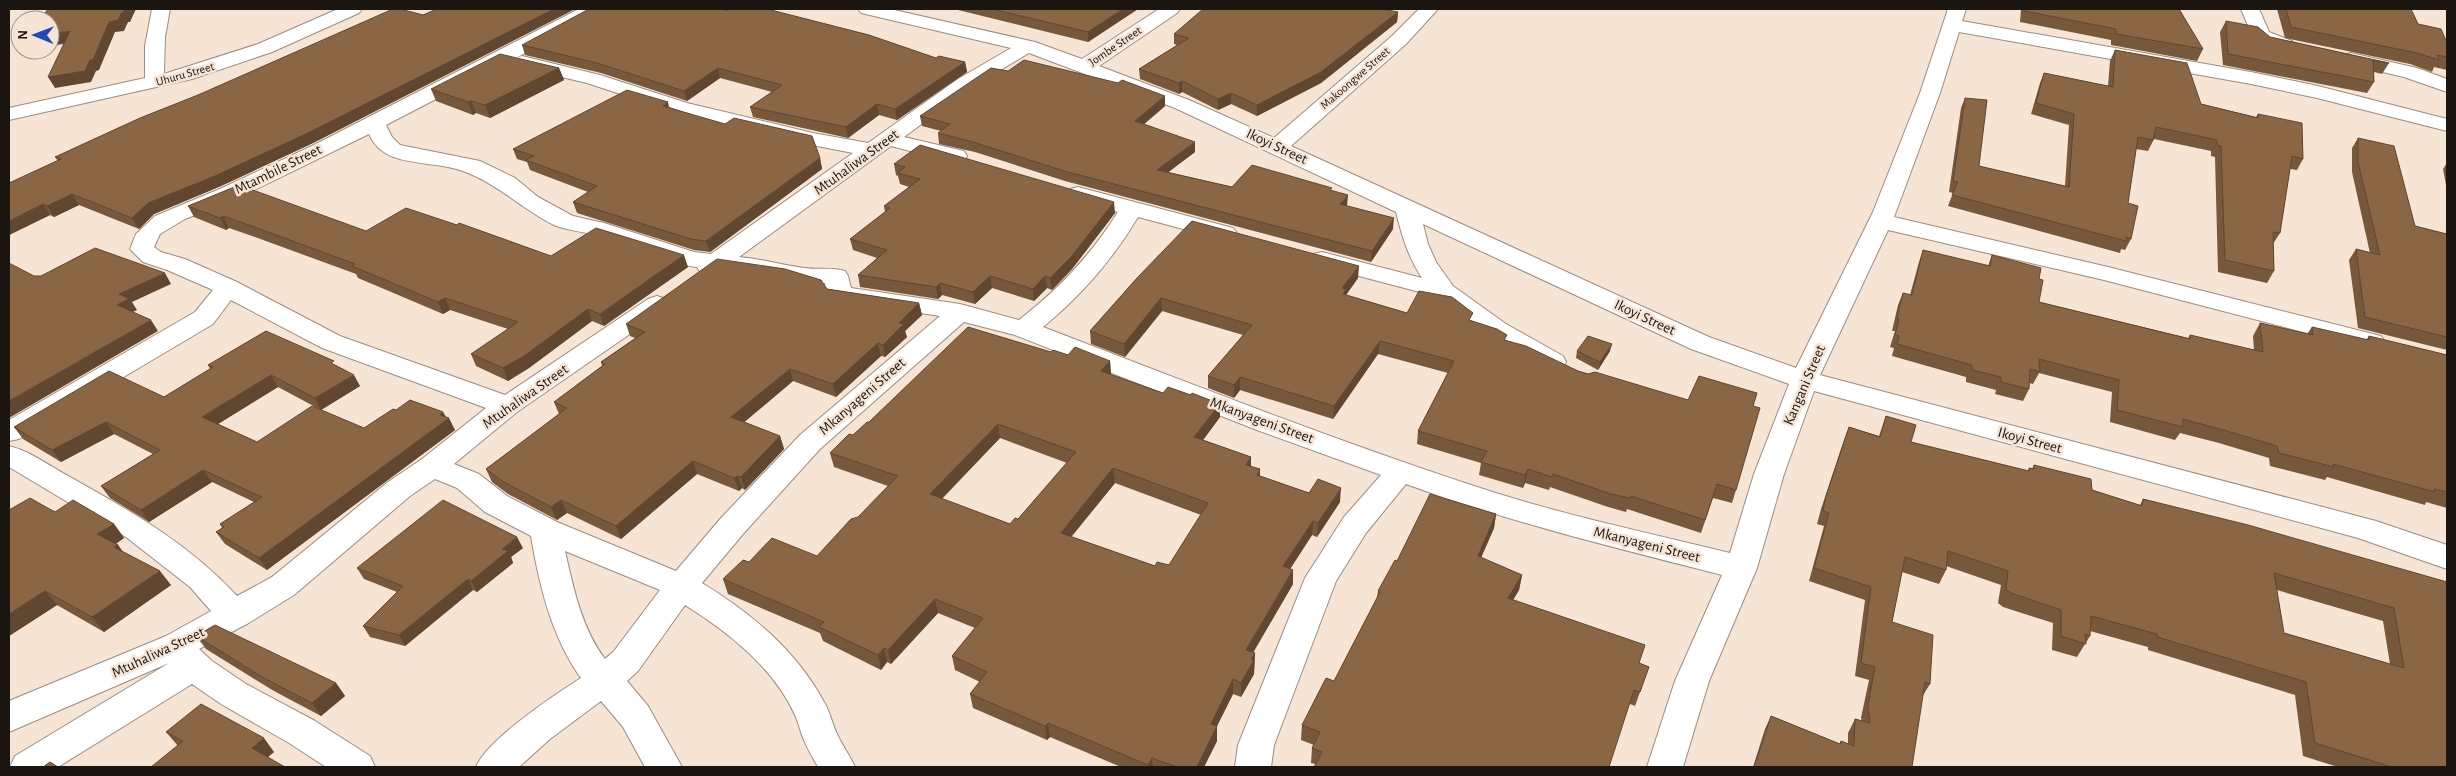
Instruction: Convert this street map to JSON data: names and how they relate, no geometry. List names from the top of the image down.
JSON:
{
  "streets": {
    "street": [
      "Jombe Street",
      "Uhuru Street",
      "Makoongwe Street",
      "Ikoyi Street",
      "Mtuhaliwa Street",
      "Mtambile Street",
      "Kangani Street",
      "Mkanyageni Street"
    ]
  },
  "crossings": [
    ["Jombe Street", "Ikoyi Street"],
    ["Makoongwe Street", "Ikoyi Street"],
    ["Ikoyi Street", "Mtuhaliwa Street"],
    ["Ikoyi Street", "Kangani Street"],
    ["Mtuhaliwa Street", "Mtambile Street"],
    ["Kangani Street", "Mkanyageni Street"]
  ],
  "north": "left"
}
